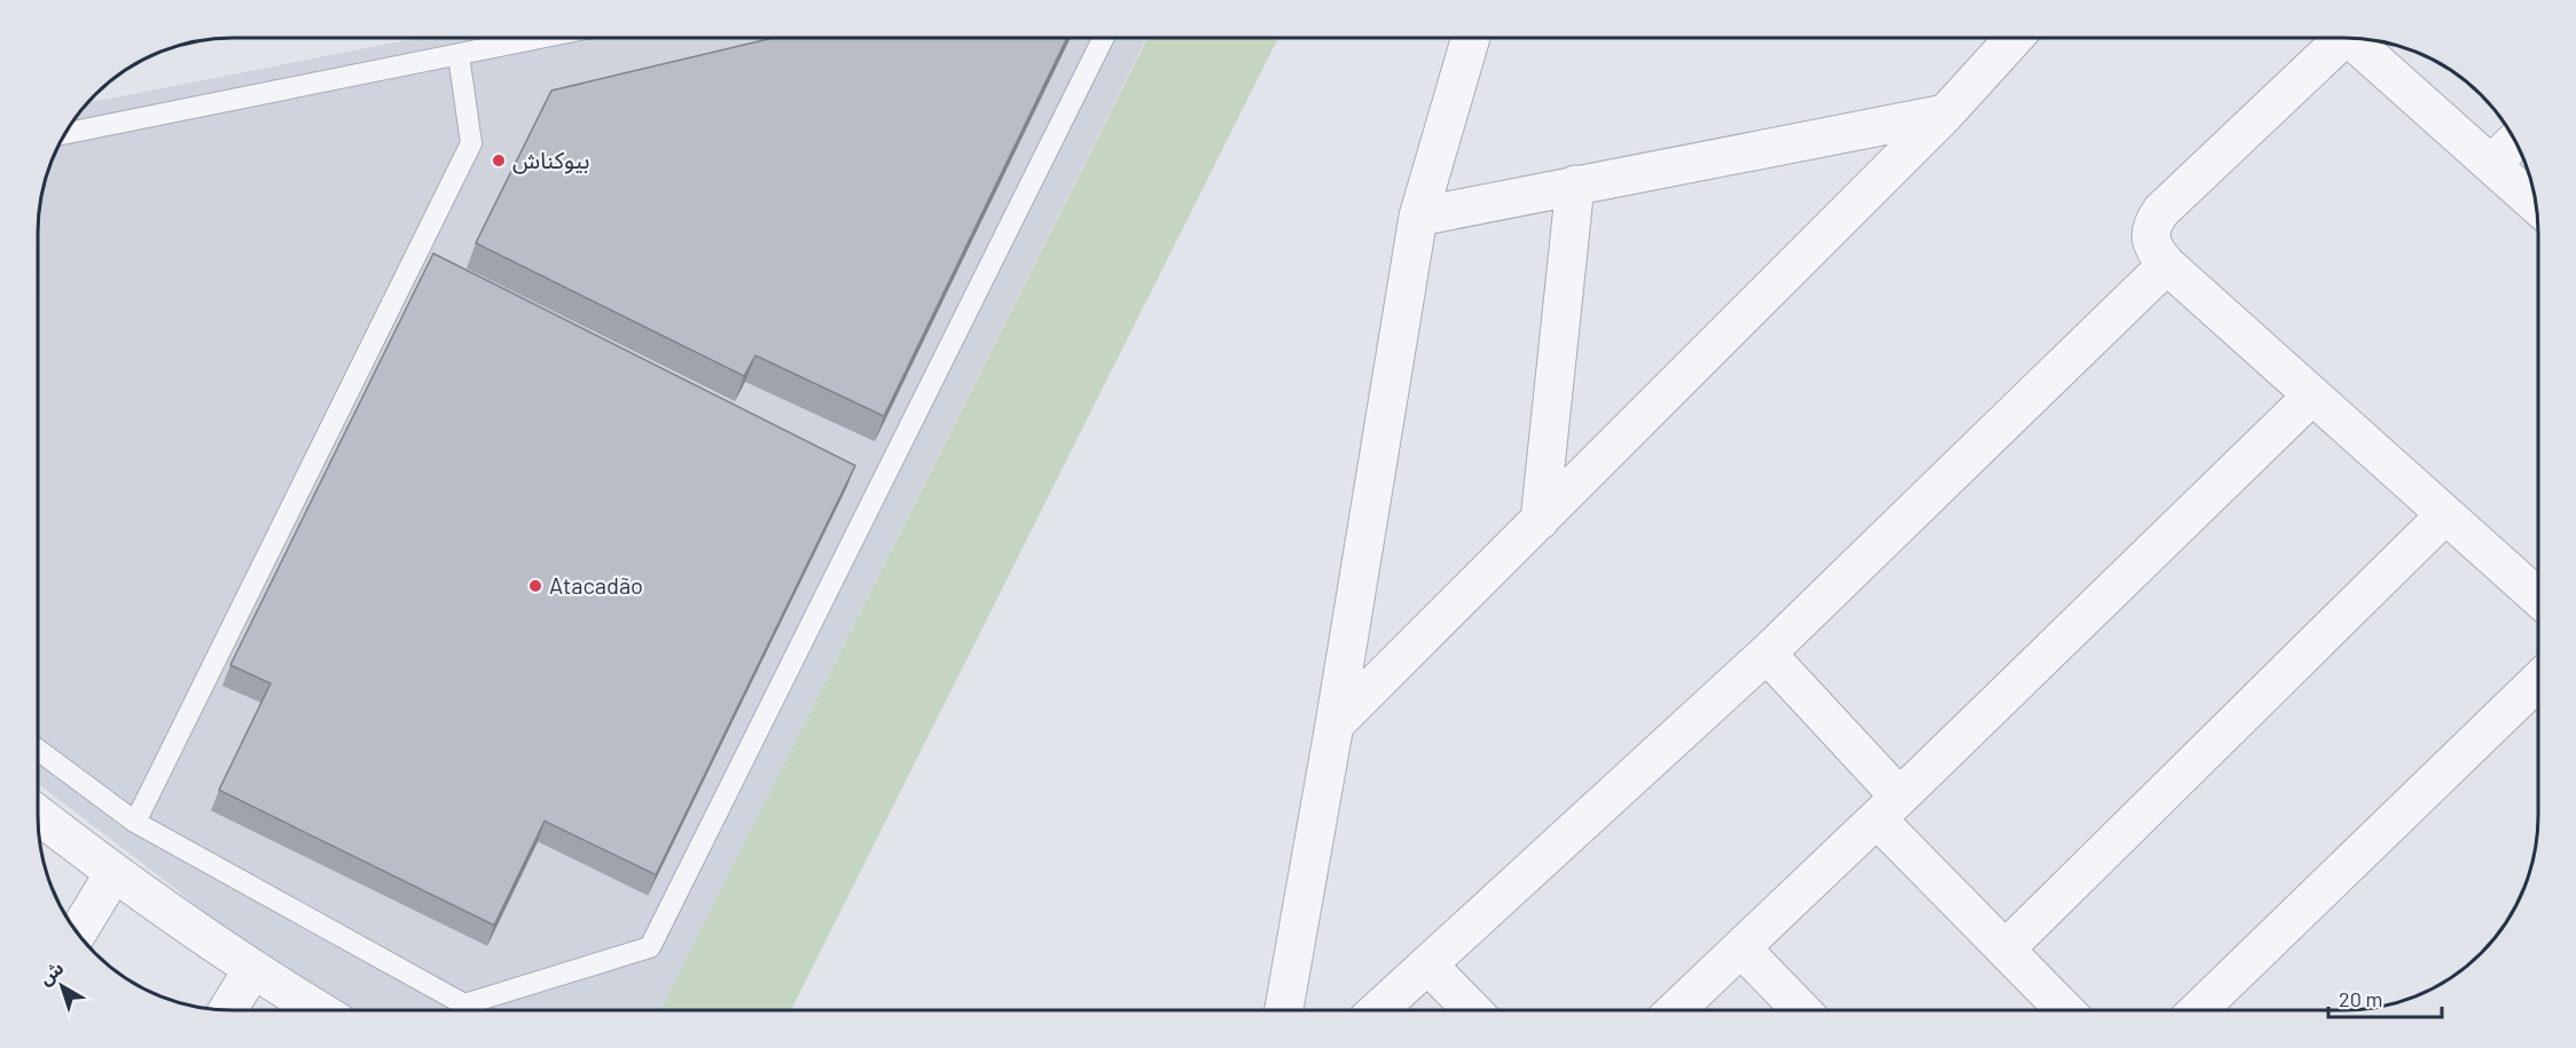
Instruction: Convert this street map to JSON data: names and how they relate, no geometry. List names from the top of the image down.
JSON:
{
  "places": ["بيوكناش", "Atacadão"],
  "scale_bar": "20 m",
  "north": "top left"
}
